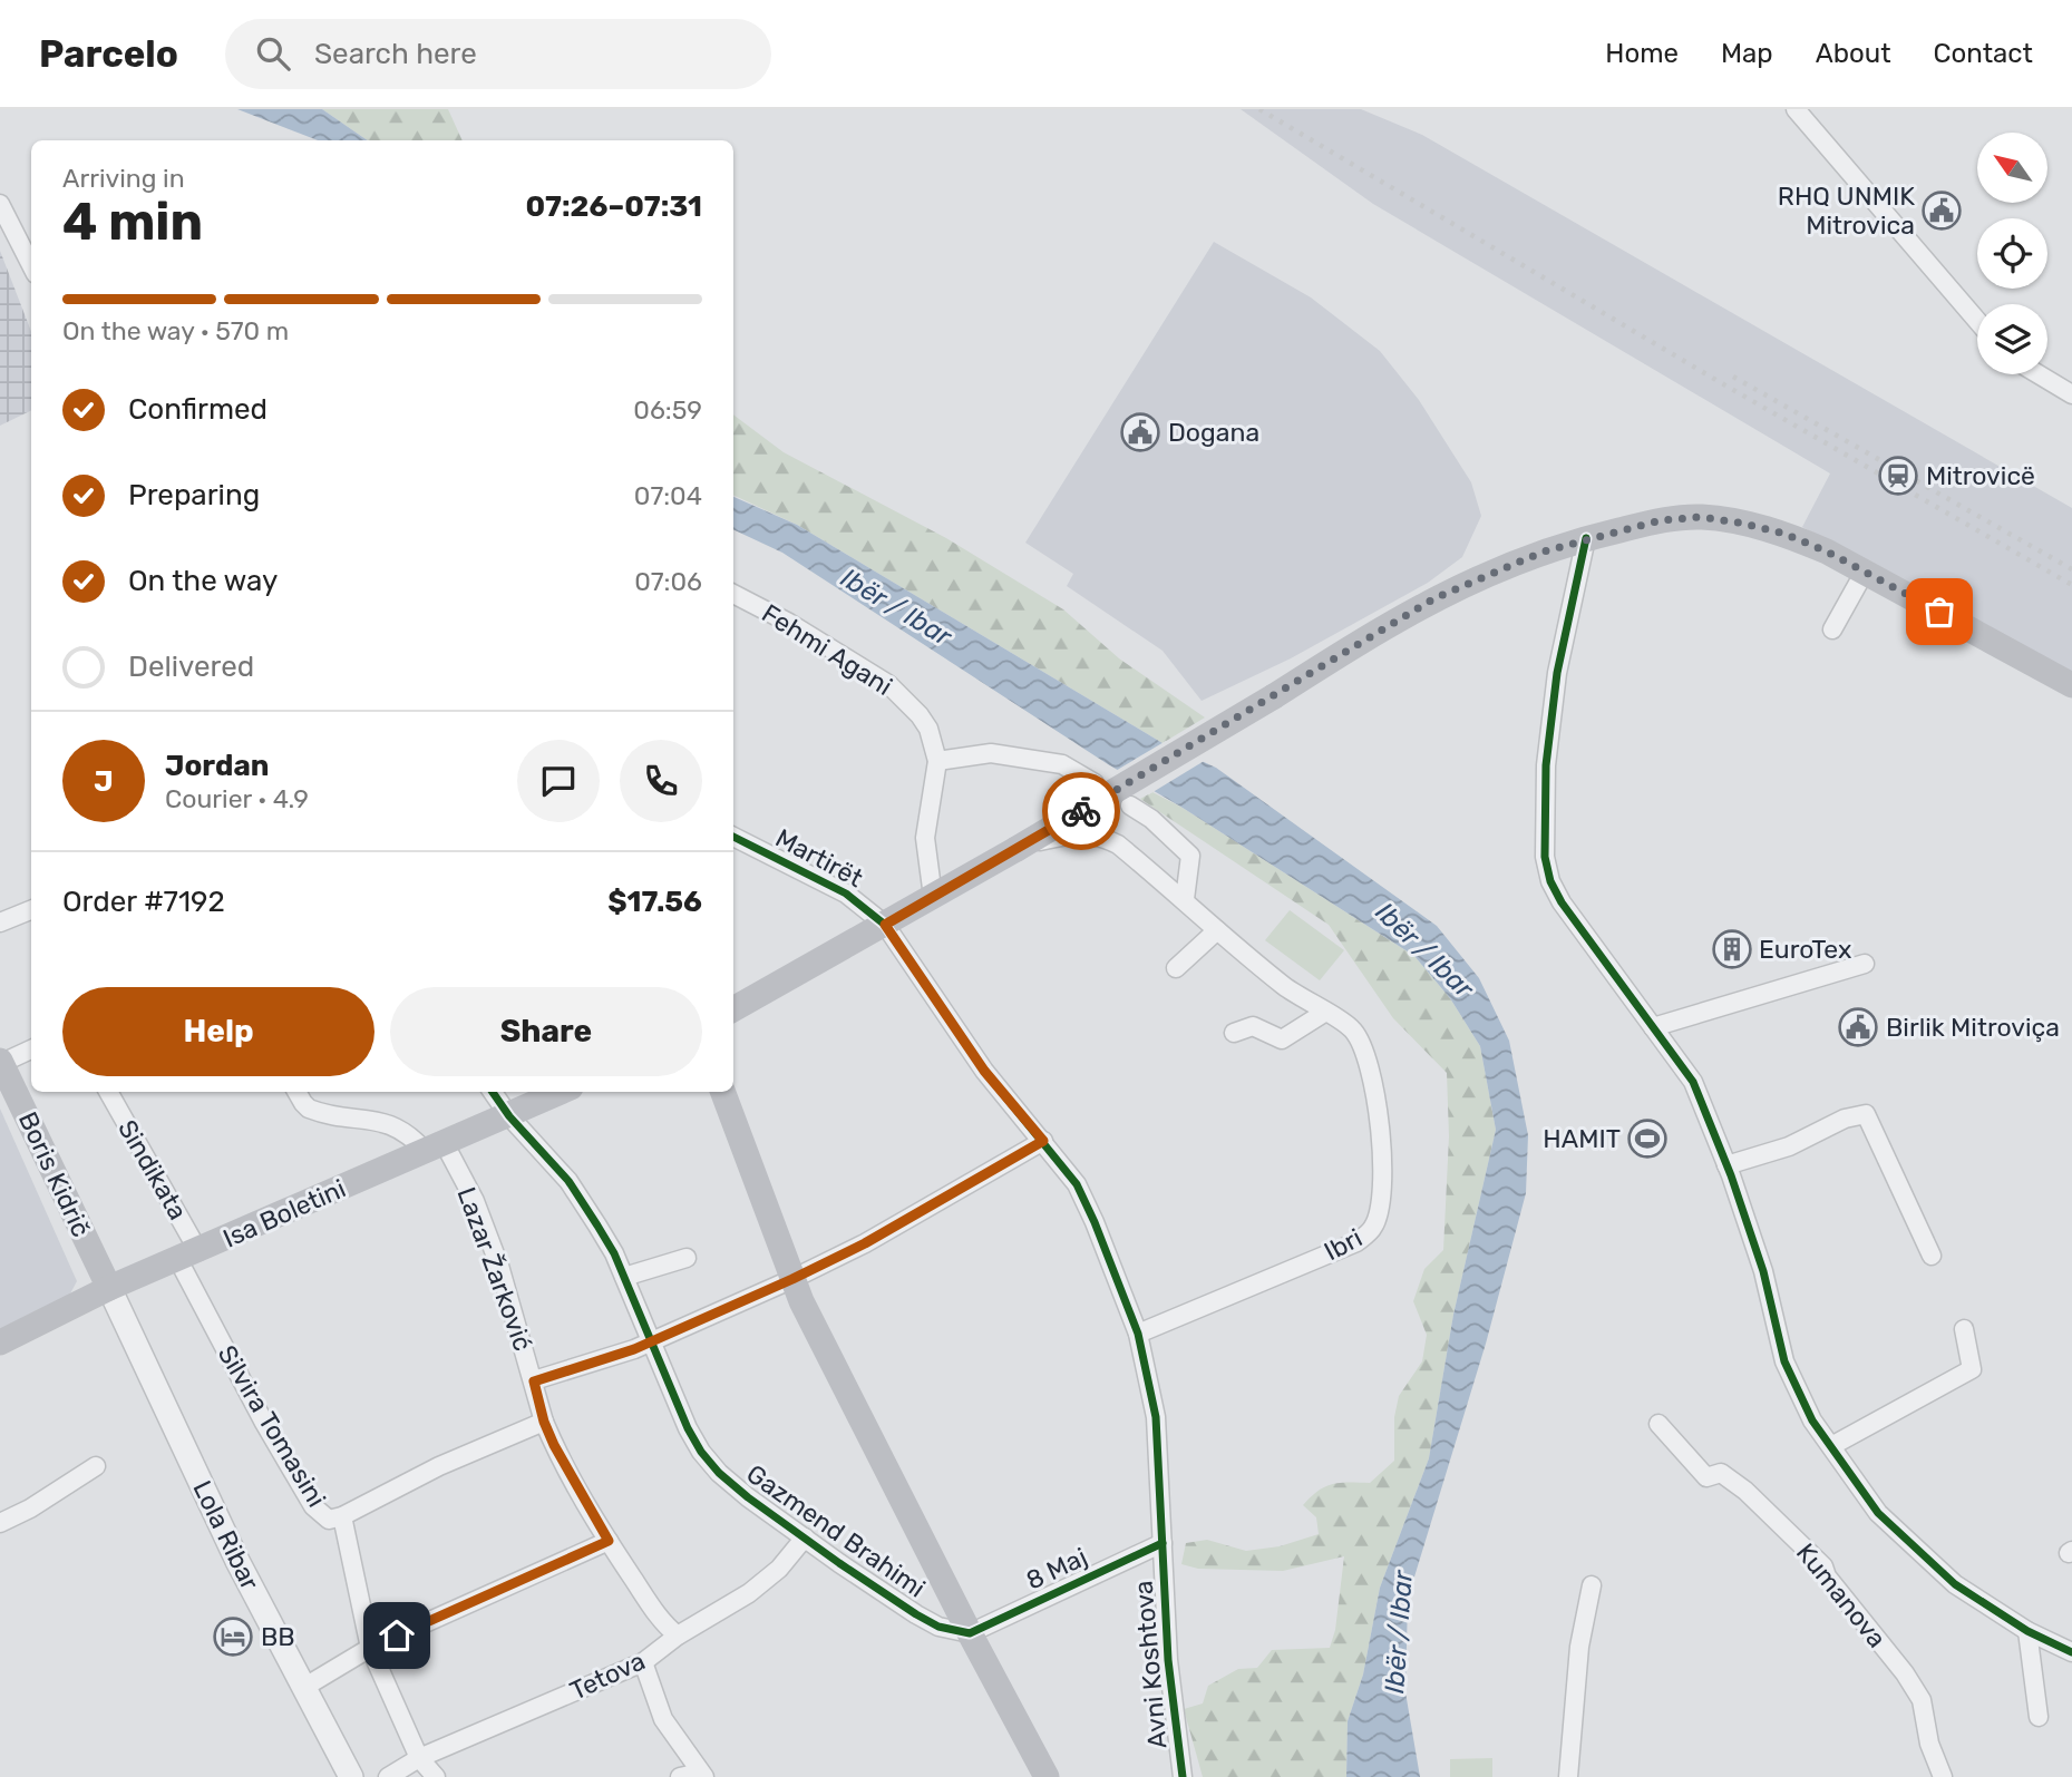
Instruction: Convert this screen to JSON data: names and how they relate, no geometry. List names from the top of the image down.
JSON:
{
  "streets": {
    "main road": ["Boris Kidrič", "Isa Boletini"],
    "street": [
      "Fehmi Agani",
      "Martirët",
      "Sindikata",
      "Ibri",
      "Lazar Žarković",
      "Silvira Tomasini",
      "Gazmend Brahimi",
      "Lola Ribar",
      "8 Maj",
      "Kumanova",
      "Avni Koshtova",
      "Tetova"
    ]
  },
  "crossings": [
    ["Martirët", "Avni Koshtova"],
    ["Sindikata", "Isa Boletini"],
    ["Sindikata", "Silvira Tomasini"],
    ["Boris Kidrič", "Isa Boletini"],
    ["Boris Kidrič", "Lola Ribar"],
    ["Isa Boletini", "Lazar Žarković"],
    ["Isa Boletini", "Silvira Tomasini"],
    ["Isa Boletini", "Gazmend Brahimi"],
    ["Isa Boletini", "Lola Ribar"],
    ["Ibri", "Avni Koshtova"],
    ["Lazar Žarković", "Tetova"],
    ["Silvira Tomasini", "Tetova"],
    ["Gazmend Brahimi", "8 Maj"],
    ["Gazmend Brahimi", "Tetova"],
    ["8 Maj", "Avni Koshtova"]
  ],
  "water": ["Ibër / Ibar"],
  "places": {
    "public building": ["RHQ UNMIK Mitrovica", "Dogana", "Birlik Mitroviça"],
    "station": ["Mitrovicë"],
    "building": ["EuroTex"],
    "sports": ["HAMIT"],
    "hotel": ["BB"]
  },
  "north": "top left",
  "page": {
    "header": "Parcelo",
    "search": "Search here",
    "nav": [
      "Home",
      "Map",
      "About",
      "Contact"
    ],
    "heading": ["4 min", "Arriving in", "07:26–07:31"],
    "panel": [
      "Jordan",
      "Courier · 4.9",
      "Order #7192",
      "$17.56"
    ],
    "bar": "On the way · 570 m",
    "list": [
      ["Confirmed", "06:59"],
      ["Preparing", "07:04"],
      ["On the way", "07:06"],
      "Delivered"
    ],
    "round": "J",
    "buttons": ["Help", "Share"]
  }
}
